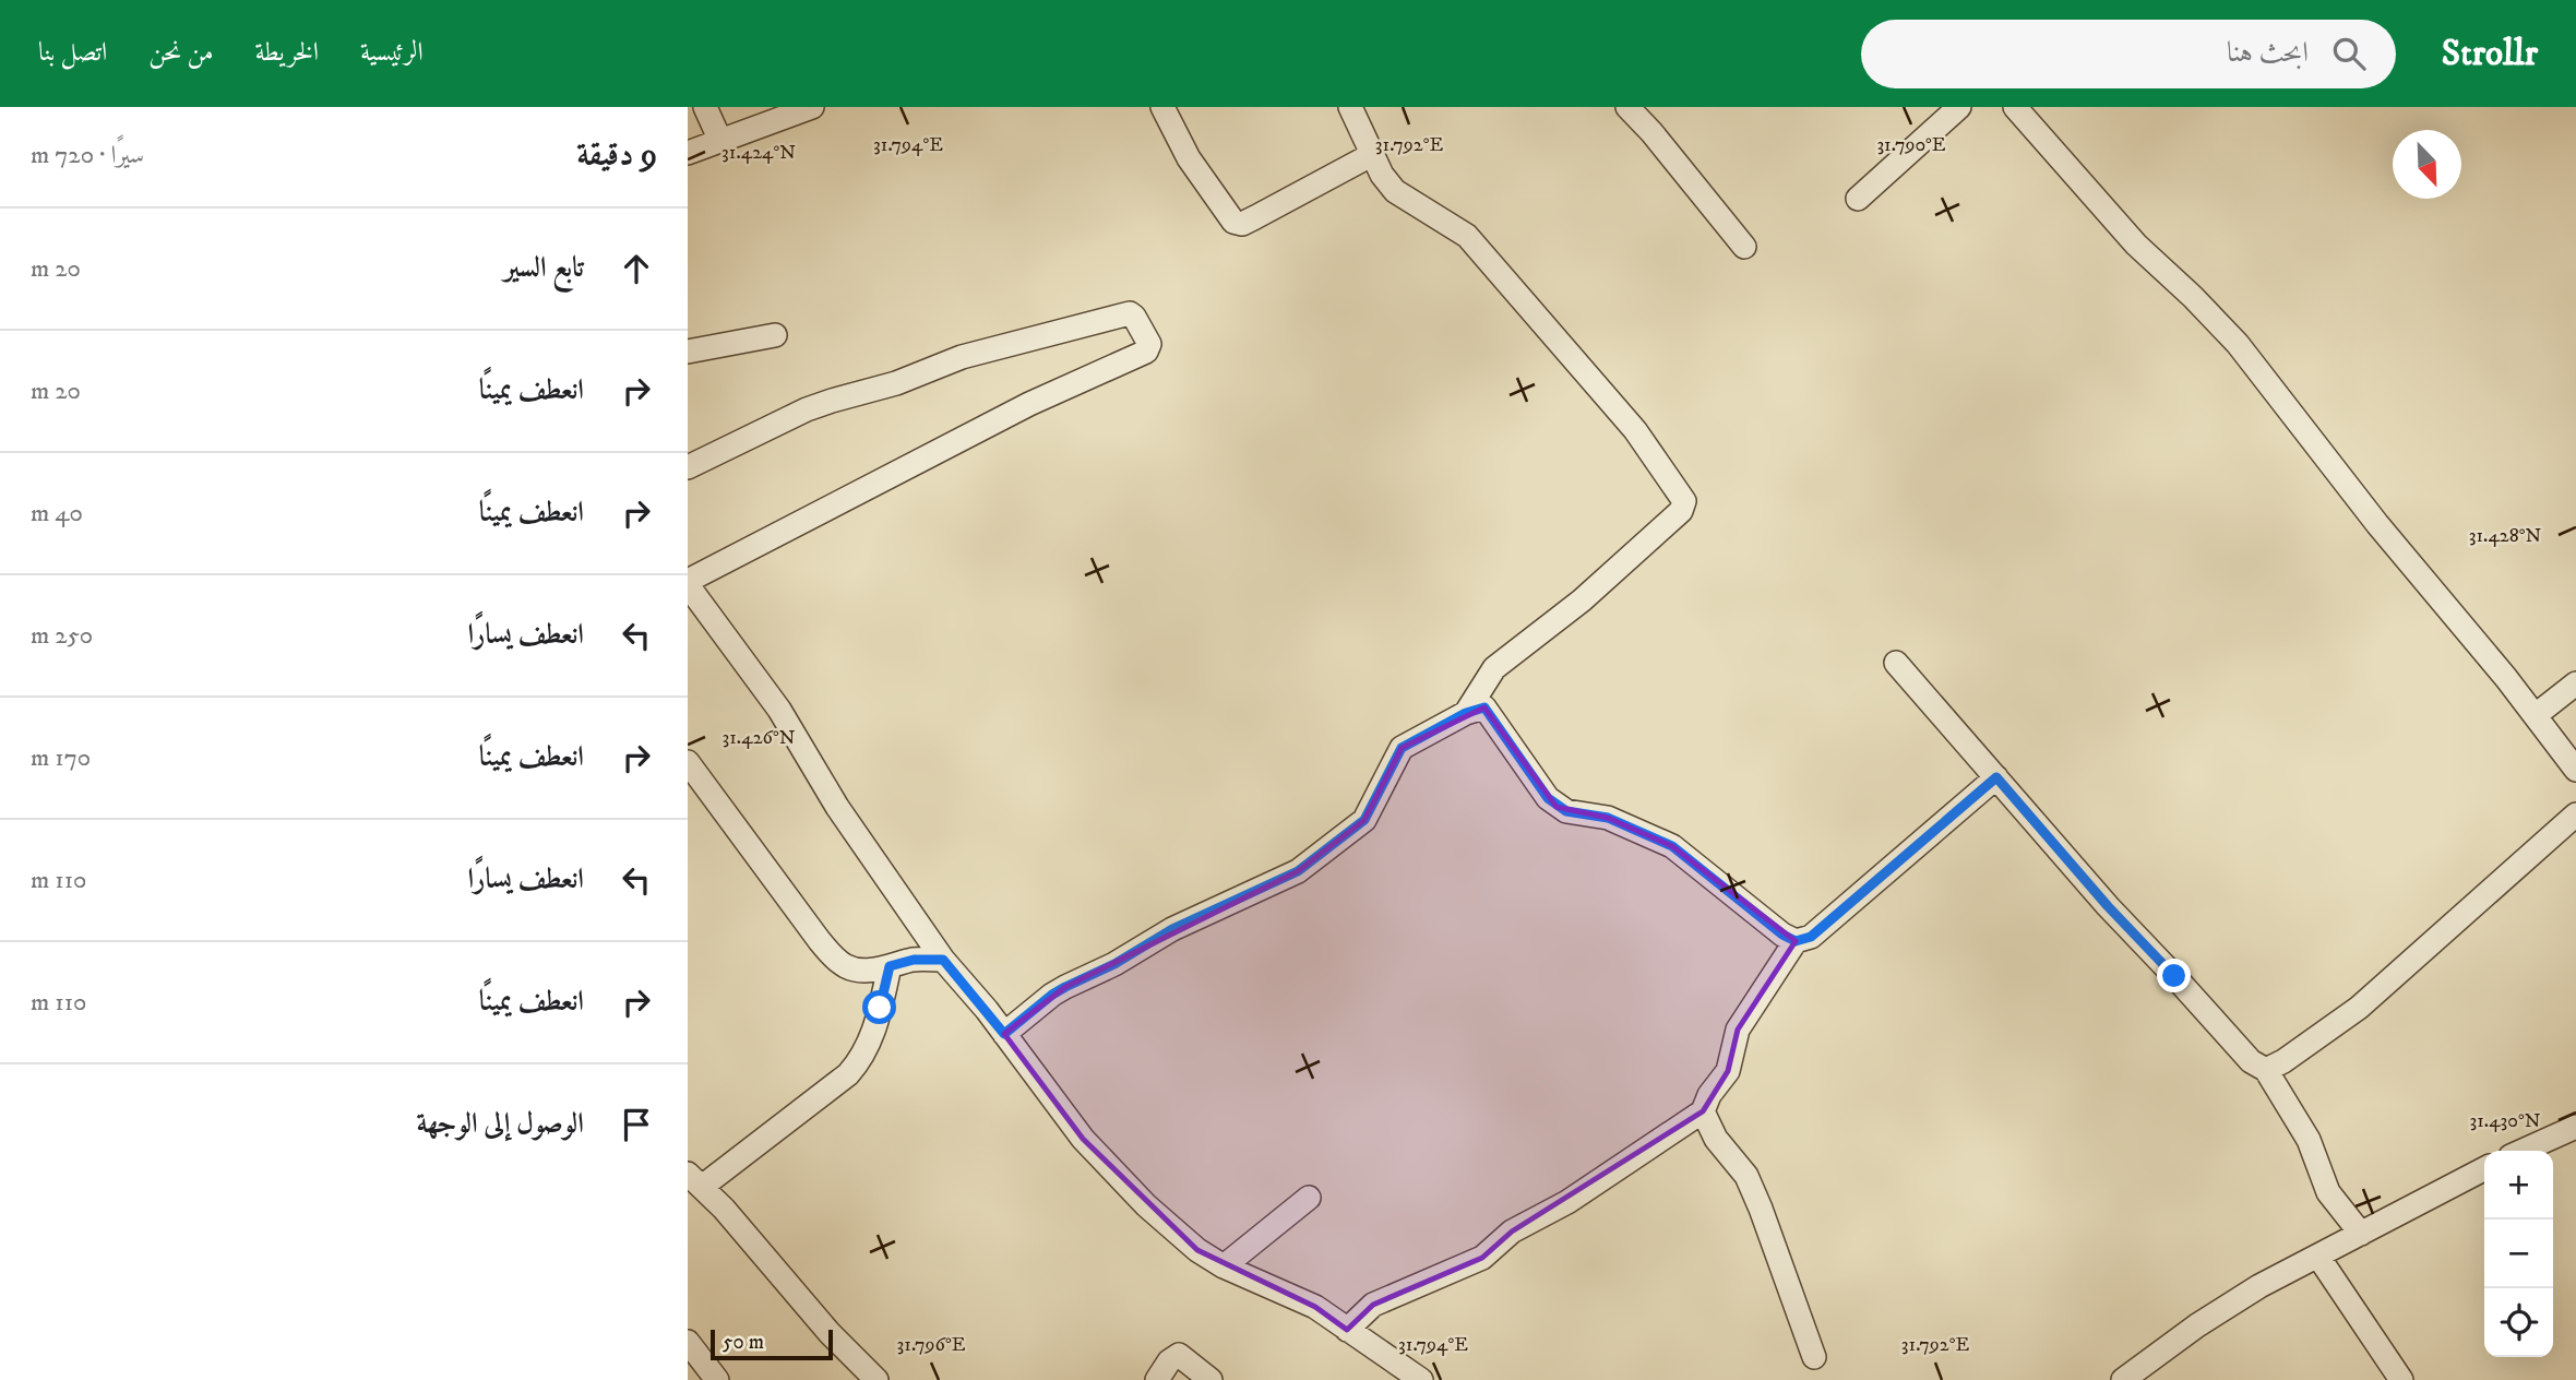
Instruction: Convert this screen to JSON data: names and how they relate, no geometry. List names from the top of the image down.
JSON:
{
  "scale_bar": "50 m",
  "north": "bottom right",
  "page": {
    "header": "Strollr",
    "search": "ابحث هنا",
    "nav": [
      "الرئيسية",
      "الخريطة",
      "من نحن",
      "اتصل بنا"
    ],
    "heading": ["9 دقيقة", "سيرًا · 720 m"],
    "list": [
      ["تابع السير", "20 m"],
      ["انعطف يمينًا", "20 m"],
      ["انعطف يمينًا", "40 m"],
      ["انعطف يسارًا", "250 m"],
      ["انعطف يمينًا", "170 m"],
      ["انعطف يسارًا", "110 m"],
      ["انعطف يمينًا", "110 m"],
      "الوصول إلى الوجهة"
    ],
    "map_buttons": ["+", "−"],
    "scale": "50 m"
  },
  "coordinates": [
    "31.794°E",
    "31.792°E",
    "31.790°E",
    "31.424°N",
    "31.428°N",
    "31.426°N",
    "31.430°N",
    "31.796°E"
  ]
}
